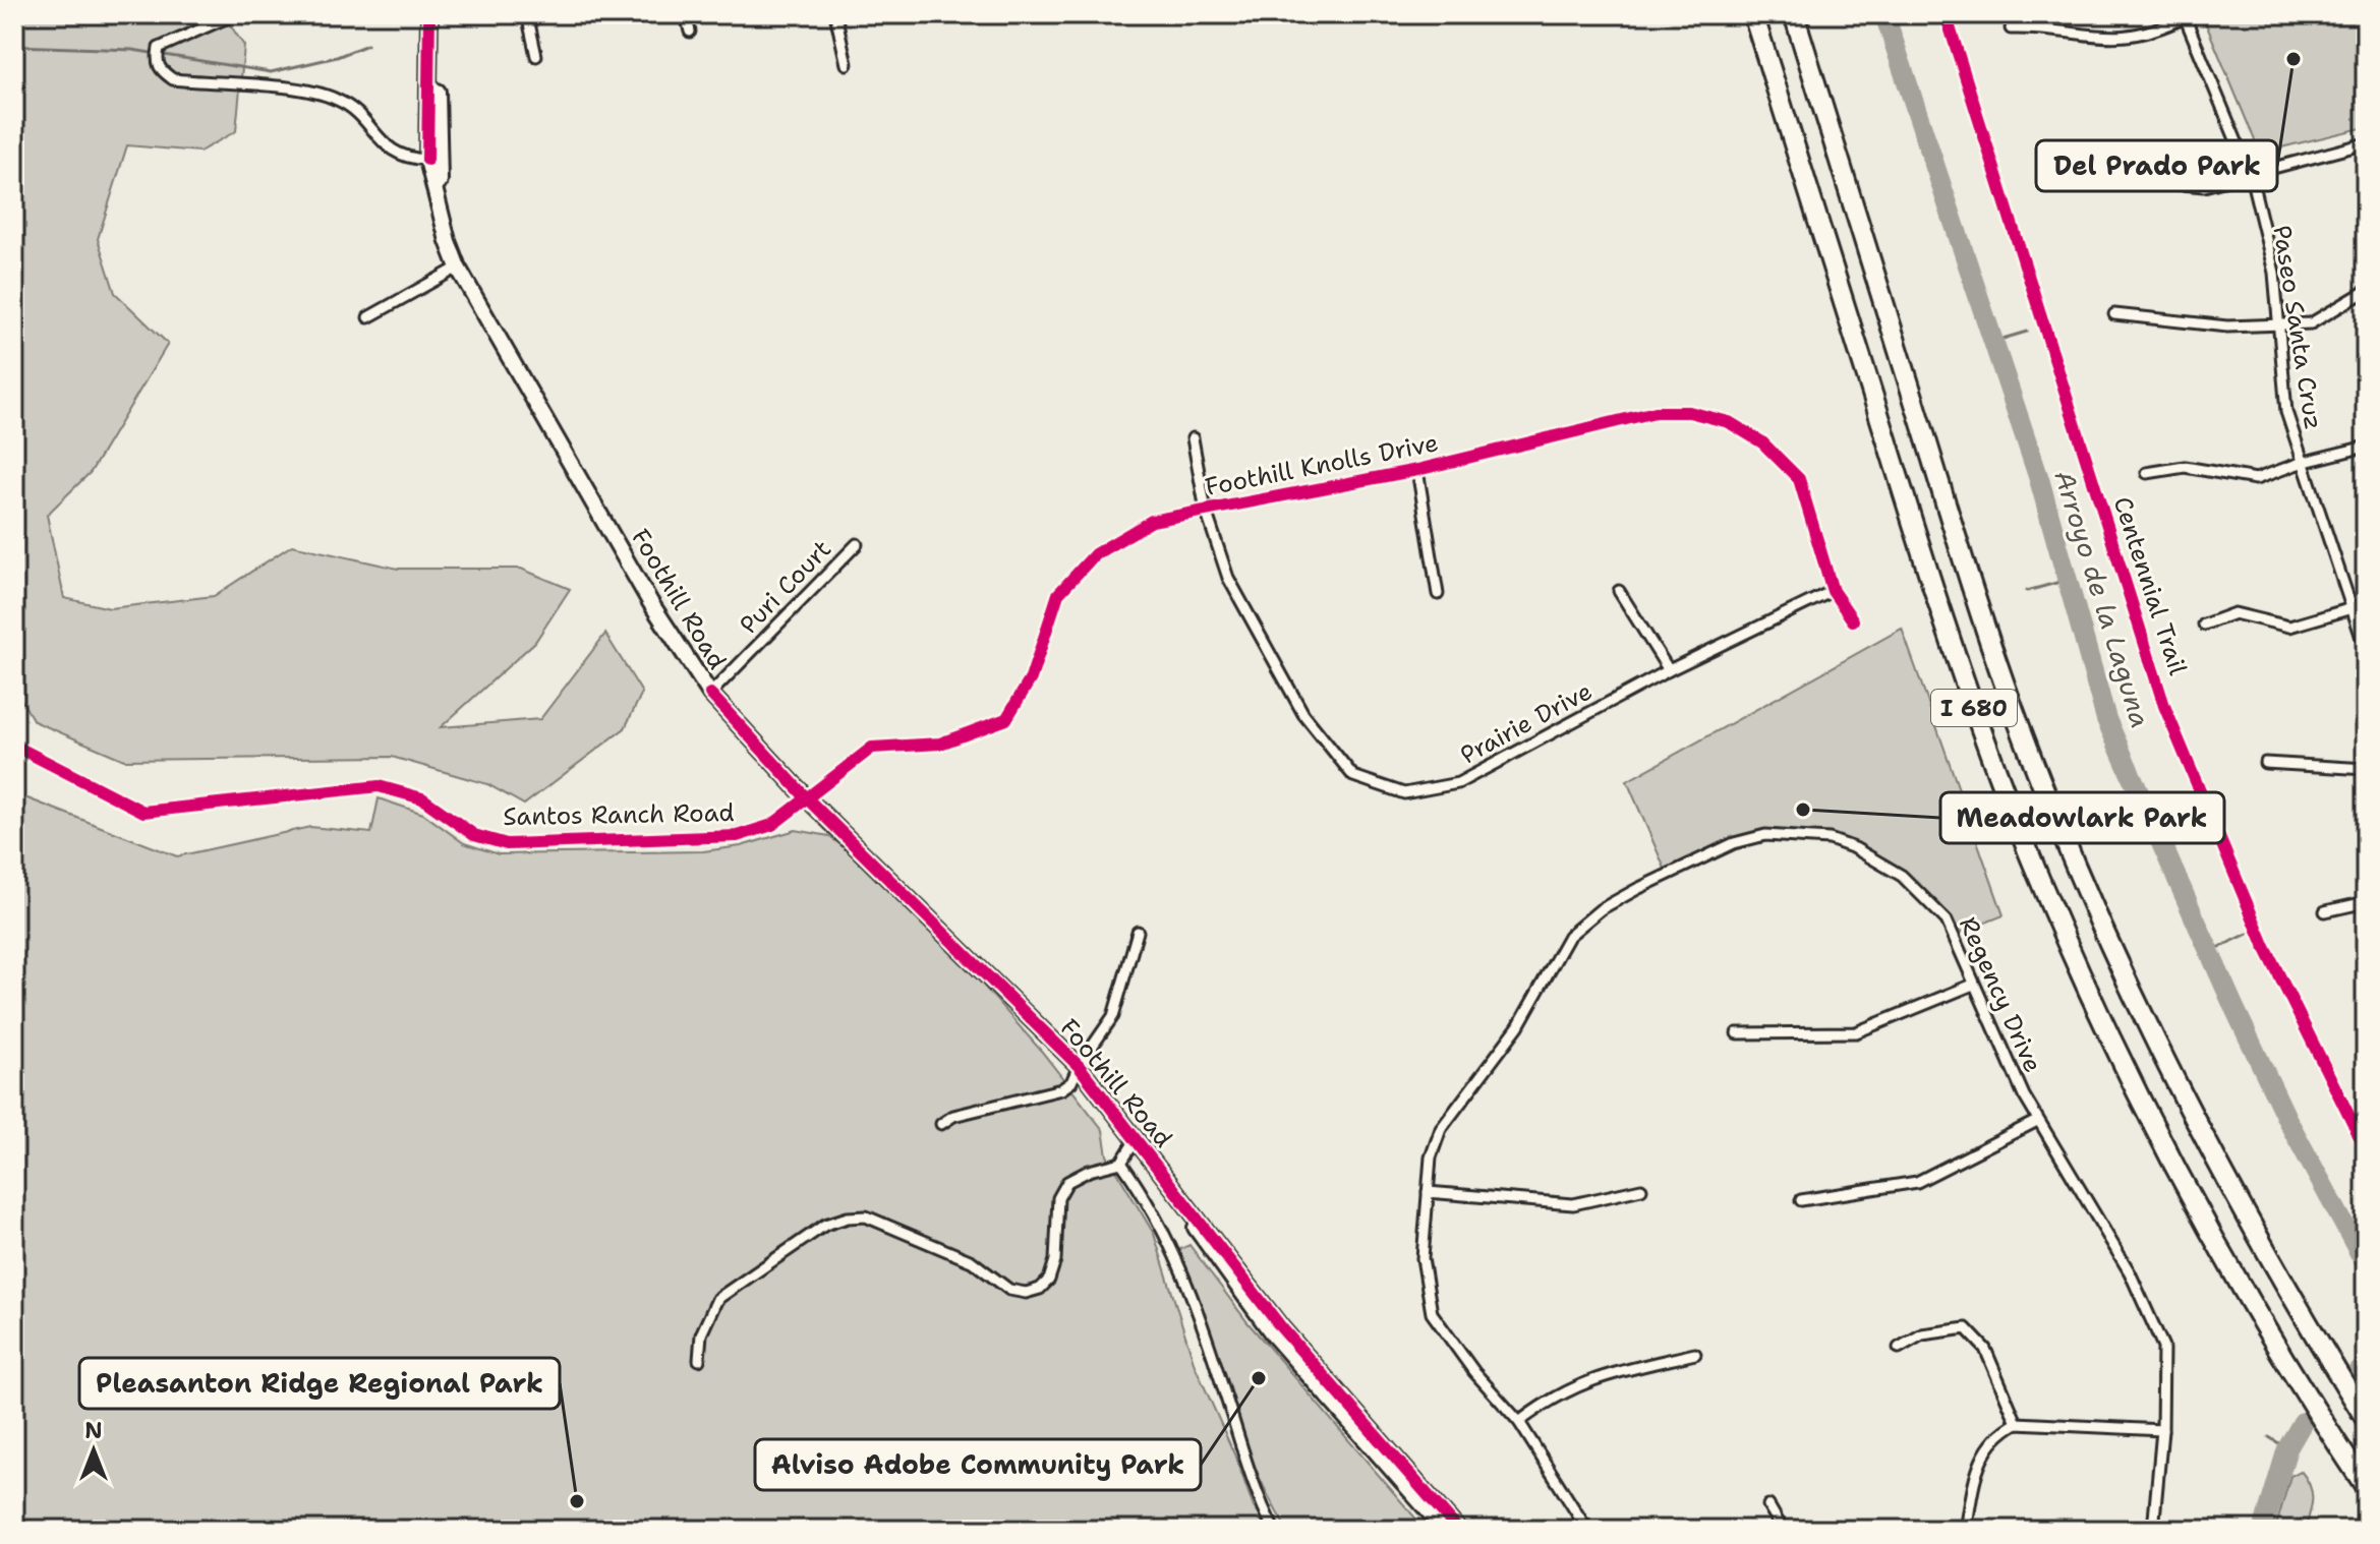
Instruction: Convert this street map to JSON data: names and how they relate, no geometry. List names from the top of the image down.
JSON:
{
  "streets": {
    "highway": ["I 680"],
    "main road": ["Foothill Road"],
    "street": [
      "Paseo Santa Cruz",
      "Foothill Knolls Drive",
      "Puri Court",
      "Prairie Drive",
      "Santos Ranch Road",
      "Regency Drive"
    ],
    "cycle path": ["Centennial Trail"]
  },
  "crossings": [
    ["Foothill Knolls Drive", "Foothill Road"],
    ["Foothill Knolls Drive", "Prairie Drive"],
    ["Foothill Knolls Drive", "Santos Ranch Road"],
    ["Puri Court", "Foothill Road"],
    ["Foothill Road", "Santos Ranch Road"]
  ],
  "water": ["Arroyo de la Laguna"],
  "places": [
    "Del Prado Park",
    "Meadowlark Park",
    "Alviso Adobe Community Park",
    "Pleasanton Ridge Regional Park"
  ],
  "north": "top"
}
